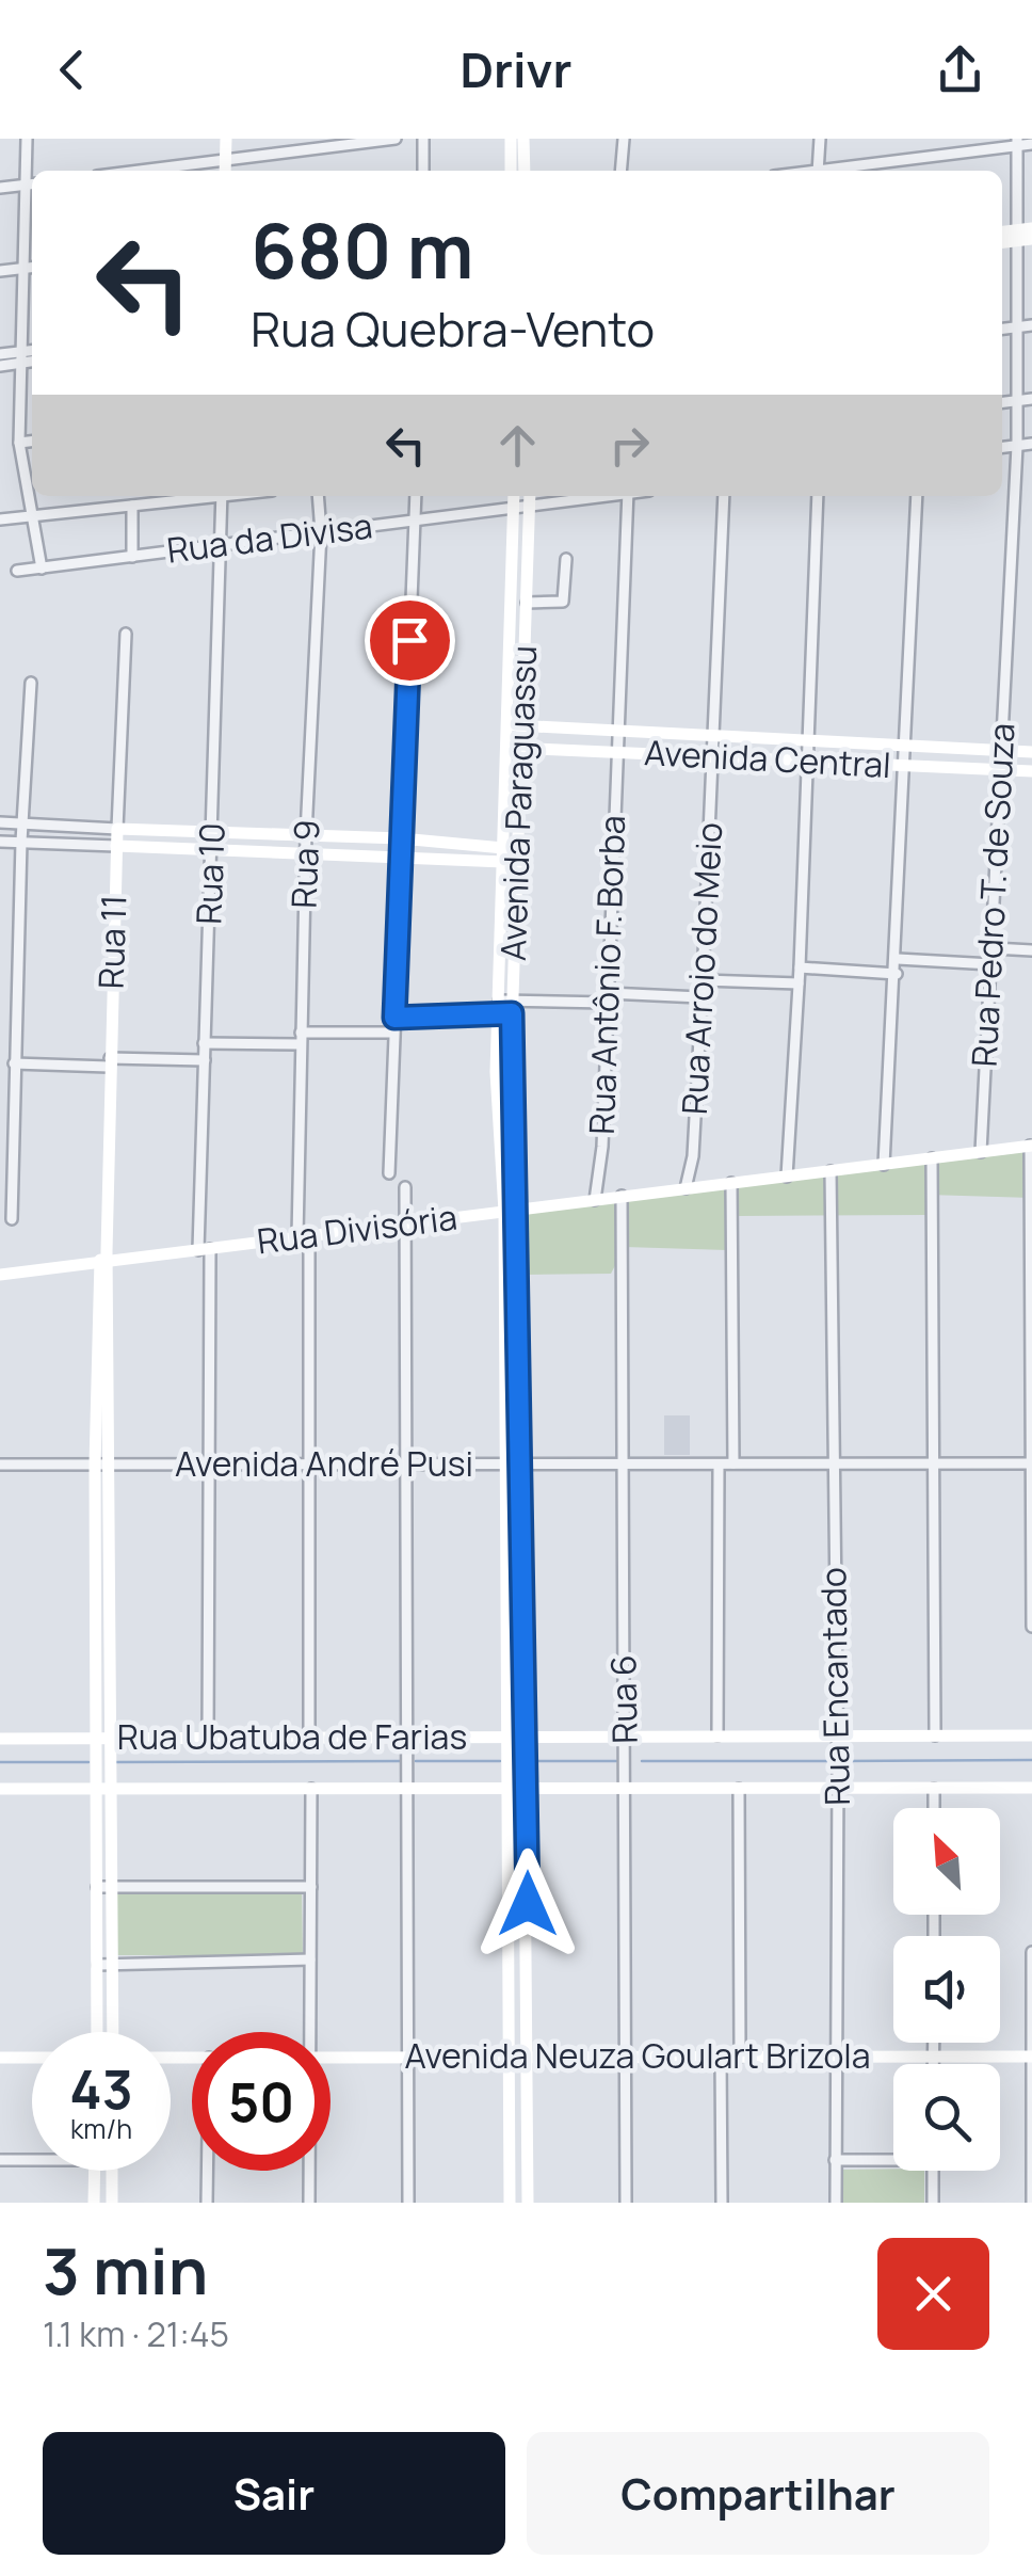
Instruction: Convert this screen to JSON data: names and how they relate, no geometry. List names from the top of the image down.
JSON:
{
  "streets": {
    "street": [
      "Rua da Divisa",
      "Avenida Central",
      "Avenida Paraguassu",
      "Rua 9",
      "Rua 10",
      "Rua Pedro T. de Souza",
      "Rua 11",
      "Rua Arroio do Meio",
      "Rua Antônio F. Borba",
      "Rua Divisória",
      "Avenida André Pusi",
      "Rua Encantado",
      "Rua 6",
      "Rua Ubatuba de Farias",
      "Avenida Neuza Goulart Brizola"
    ]
  },
  "crossings": [
    ["Rua da Divisa", "Avenida Paraguassu"],
    ["Rua da Divisa", "Rua 9"],
    ["Rua da Divisa", "Rua 10"],
    ["Avenida Central", "Avenida Paraguassu"],
    ["Avenida Central", "Rua Pedro T. de Souza"],
    ["Avenida Central", "Rua Arroio do Meio"],
    ["Avenida Central", "Rua Antônio F. Borba"],
    ["Avenida Paraguassu", "Rua Divisória"],
    ["Avenida Paraguassu", "Avenida André Pusi"],
    ["Avenida Paraguassu", "Rua Ubatuba de Farias"],
    ["Avenida Paraguassu", "Avenida Neuza Goulart Brizola"],
    ["Rua 9", "Rua Divisória"],
    ["Rua 9", "Avenida André Pusi"],
    ["Rua 9", "Rua Ubatuba de Farias"],
    ["Rua 10", "Rua Divisória"],
    ["Rua 10", "Avenida André Pusi"],
    ["Rua 10", "Rua Ubatuba de Farias"],
    ["Rua Pedro T. de Souza", "Rua Divisória"],
    ["Rua 11", "Rua Divisória"],
    ["Rua Arroio do Meio", "Rua Divisória"],
    ["Rua Antônio F. Borba", "Rua Divisória"],
    ["Rua Divisória", "Rua Encantado"],
    ["Rua Divisória", "Rua 6"],
    ["Avenida André Pusi", "Rua Encantado"],
    ["Avenida André Pusi", "Rua 6"],
    ["Rua Encantado", "Rua Ubatuba de Farias"],
    ["Rua Encantado", "Avenida Neuza Goulart Brizola"],
    ["Rua 6", "Rua Ubatuba de Farias"],
    ["Rua 6", "Avenida Neuza Goulart Brizola"]
  ],
  "north": "top left",
  "page": {
    "header": "Drivr",
    "turn": ["680 m", "Rua Quebra-Vento"],
    "speed": "43 km/h",
    "limit": "50",
    "heading": ["3 min", "1.1 km · 21:45"],
    "buttons": ["Sair", "Compartilhar"]
  }
}
